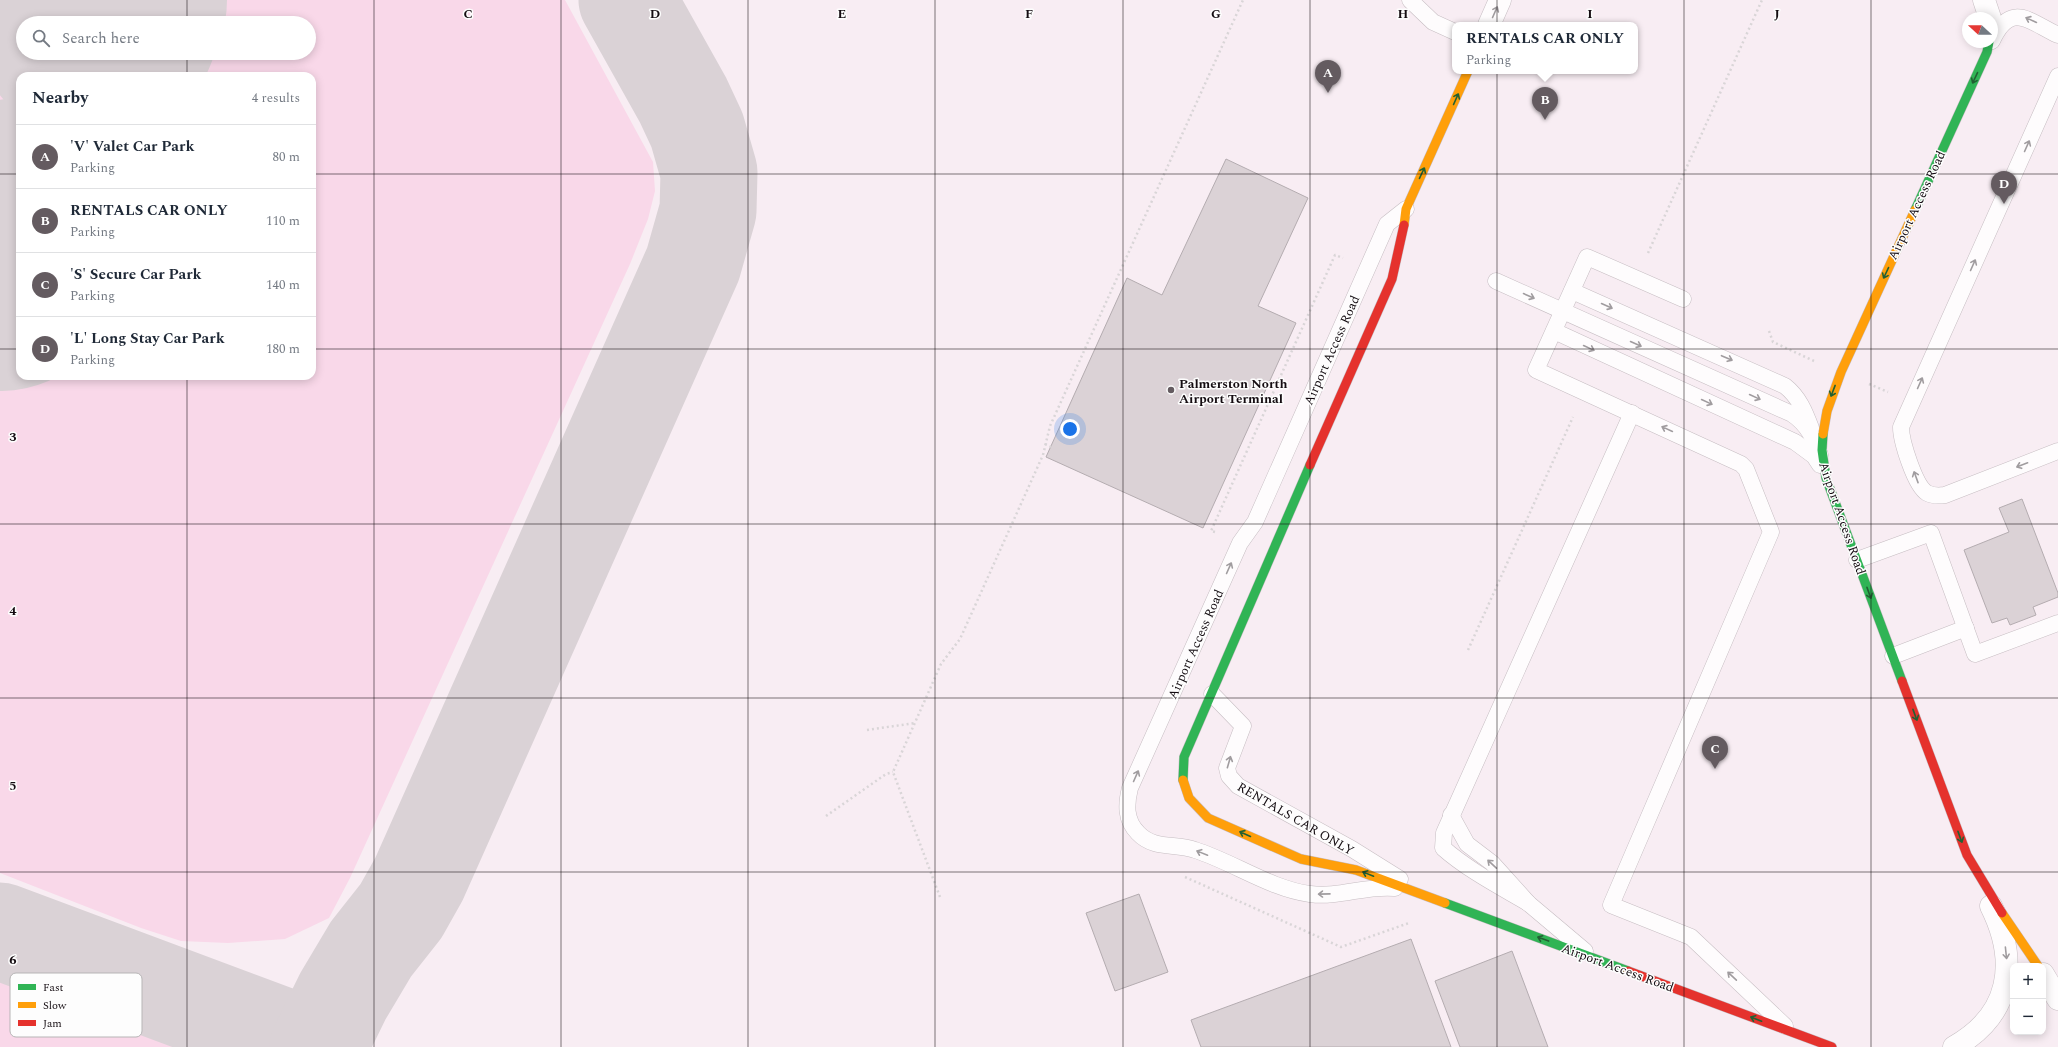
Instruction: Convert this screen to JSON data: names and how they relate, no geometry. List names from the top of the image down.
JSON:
{
  "streets": {
    "street": ["Airport Access Road"],
    "lane": ["RENTALS CAR ONLY"]
  },
  "crossings": [
    ["Airport Access Road", "RENTALS CAR ONLY"]
  ],
  "one_way": ["RENTALS CAR ONLY"],
  "places": ["Palmerston North Airport Terminal"],
  "legend": ["Fast", "Slow", "Jam"],
  "north": "left",
  "page": {
    "search": "Search here",
    "popup": ["RENTALS CAR ONLY", "Parking"],
    "pins": [
      "A",
      "B",
      "D",
      "C"
    ],
    "heading": ["Nearby", "4 results"],
    "list": [
      {
        "mark": "A",
        "name": "'V' Valet Car Park",
        "note": "Parking",
        "value": "80 m"
      },
      {
        "mark": "B",
        "name": "RENTALS CAR ONLY",
        "note": "Parking",
        "value": "110 m"
      },
      {
        "mark": "C",
        "name": "'S' Secure Car Park",
        "note": "Parking",
        "value": "140 m"
      },
      {
        "mark": "D",
        "name": "'L' Long Stay Car Park",
        "note": "Parking",
        "value": "180 m"
      }
    ],
    "map_buttons": ["+", "−"]
  },
  "grid": {
    "columns": [
      "C",
      "D",
      "E",
      "F",
      "G",
      "H",
      "I",
      "J"
    ],
    "rows": [
      "3",
      "4",
      "5",
      "6"
    ]
  }
}
